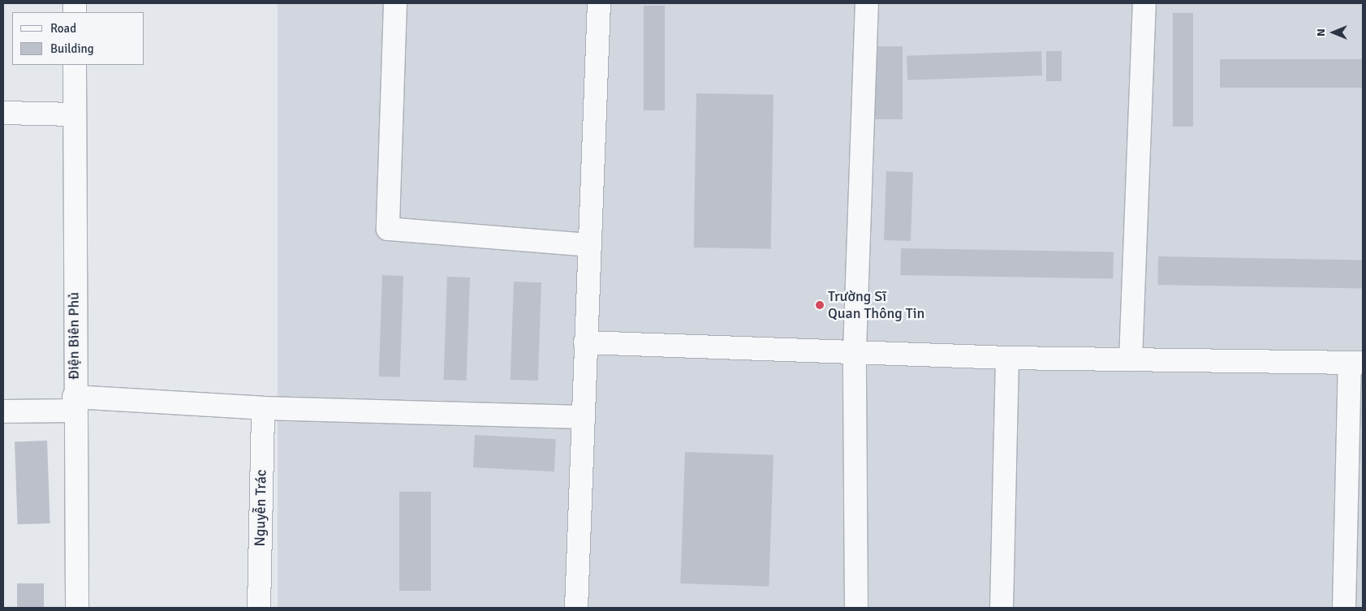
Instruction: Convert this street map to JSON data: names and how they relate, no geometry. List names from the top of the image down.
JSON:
{
  "streets": {
    "street": ["Điện Biên Phủ", "Nguyễn Trác"]
  },
  "places": ["Trường Sĩ Quan Thông Tin"],
  "legend": ["Road", "Building"],
  "north": "left"
}
